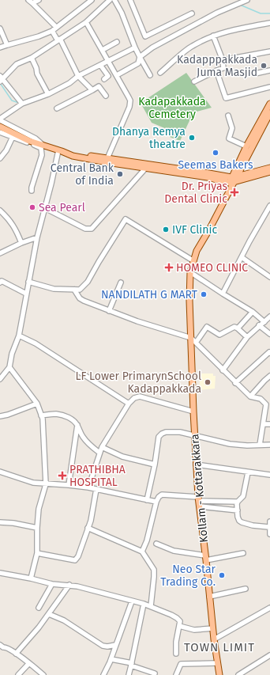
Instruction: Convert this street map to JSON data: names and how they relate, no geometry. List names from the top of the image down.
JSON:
{
  "streets": {
    "main road": ["Kollam - Kottarakkara"]
  },
  "districts": ["TOWN LIMIT"],
  "parks": ["Kadapakkada Cemetery"],
  "places": {
    "other": [
      "Kadapppakkada Juma Masjid",
      "Dhanya Remya theatre",
      "Seemas Bakers",
      "Central Bank of India",
      "Sea Pearl",
      "IVF Clinic",
      "NANDILATH G MART",
      "LF Lower PrimarynSchool Kadappakkada",
      "Neo Star Trading Co."
    ],
    "health": ["Dr. Priyas Dental Clinic", "HOMEO CLINIC", "PRATHIBHA HOSPITAL"]
  }
}
